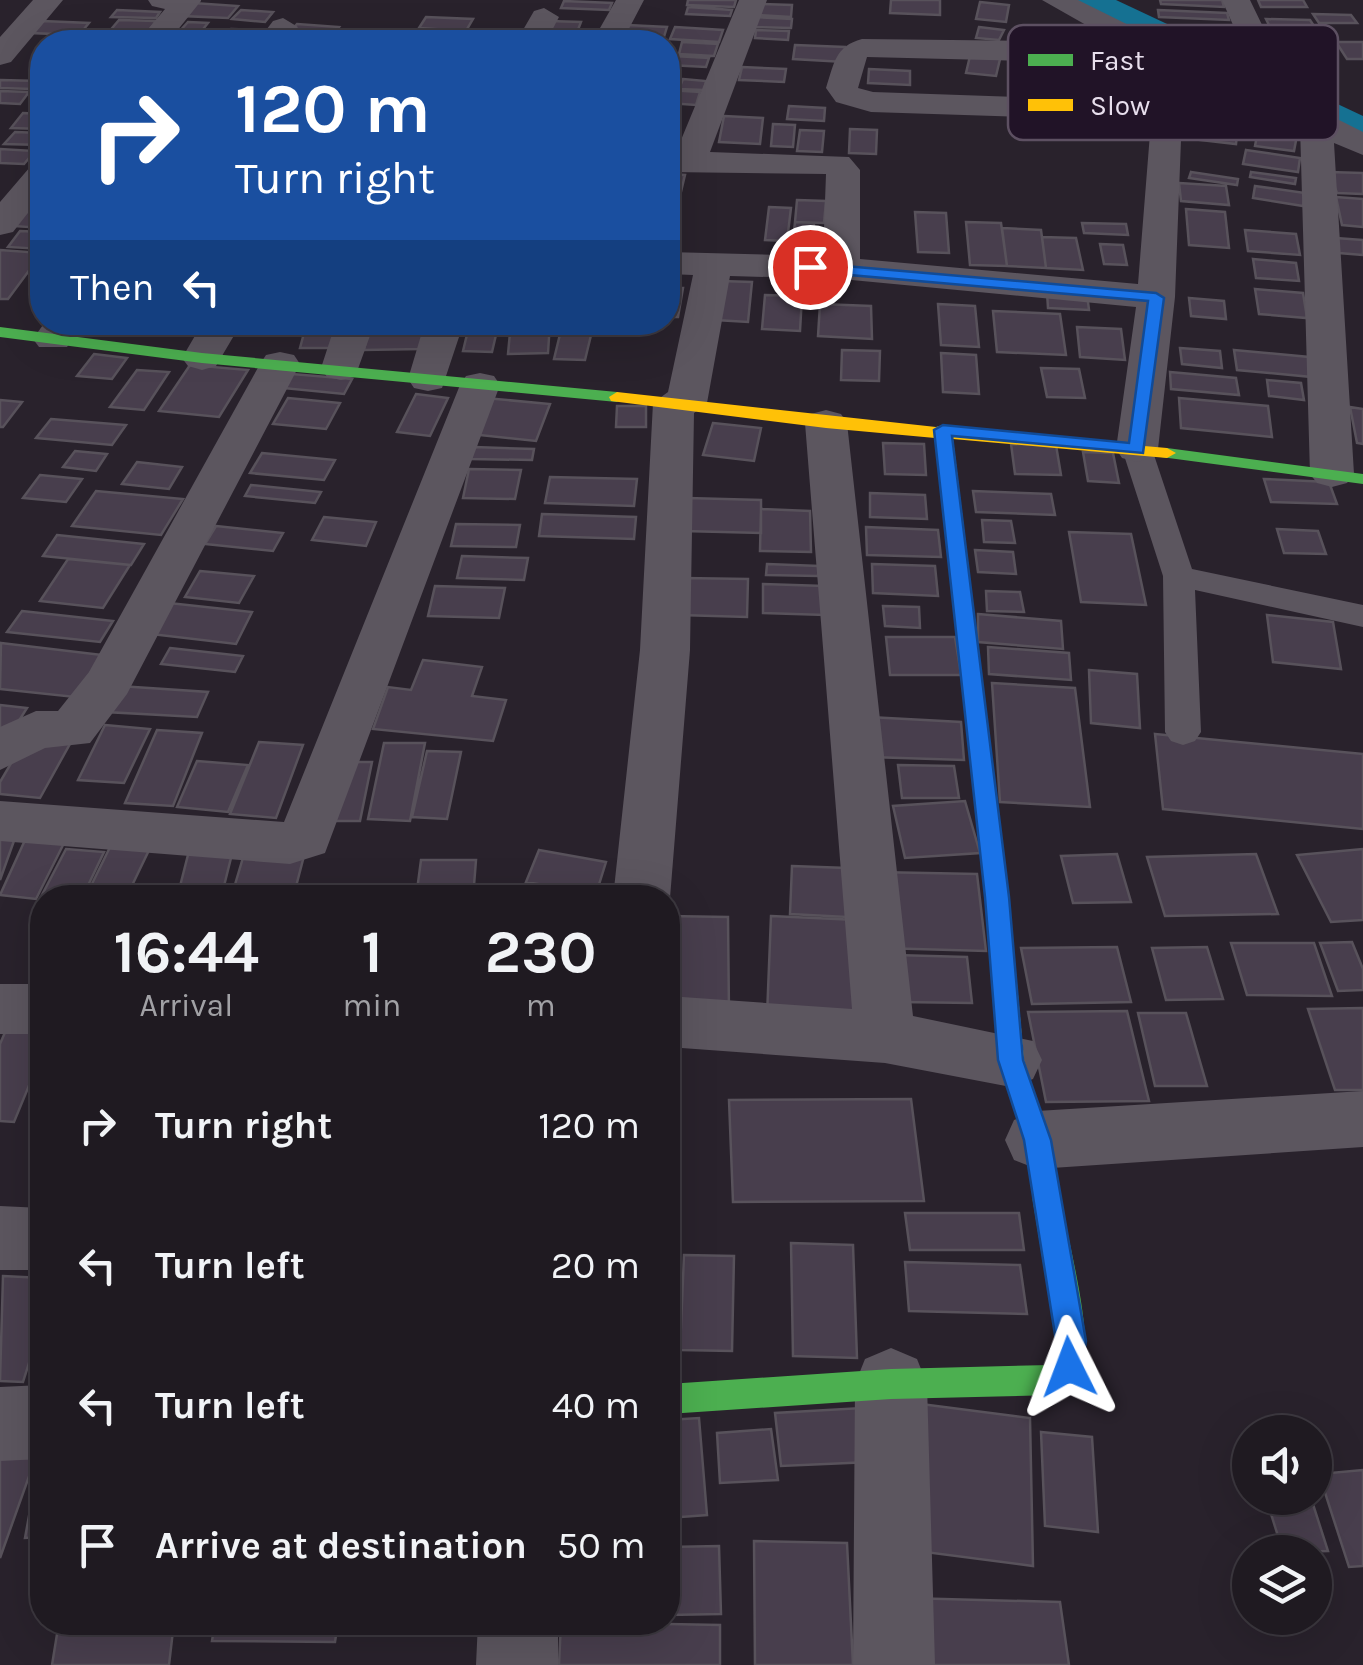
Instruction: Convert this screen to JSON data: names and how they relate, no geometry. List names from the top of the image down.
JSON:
{
  "legend": ["Fast", "Slow"],
  "page": {
    "turn": ["120 m", "Turn right"],
    "then": "Then",
    "eta": [
      "16:44",
      "Arrival",
      "1",
      "min",
      "230",
      "m"
    ],
    "list": [
      {
        "name": "Turn right",
        "value": "120 m"
      },
      {
        "name": "Turn left",
        "value": "20 m"
      },
      {
        "name": "Turn left",
        "value": "40 m"
      },
      {
        "name": "Arrive at destination",
        "value": "50 m"
      }
    ]
  }
}
